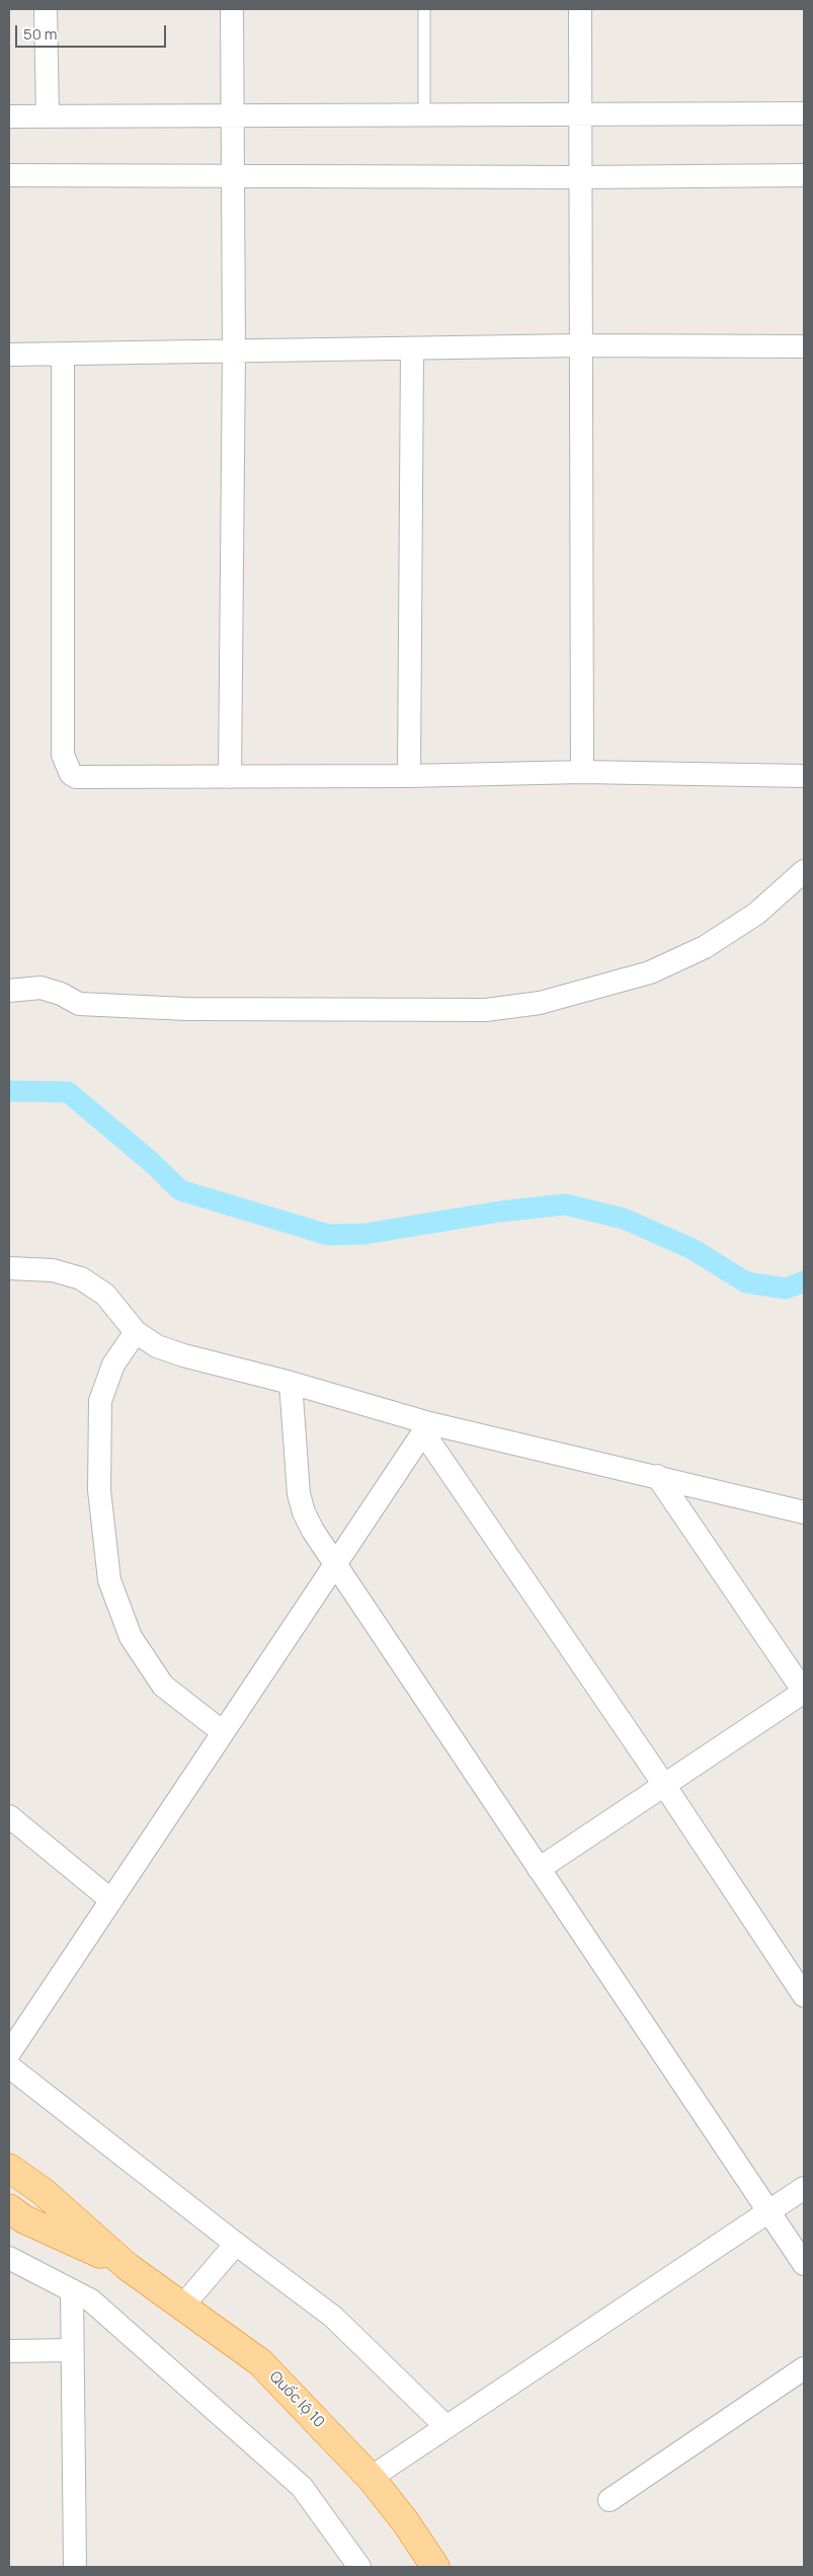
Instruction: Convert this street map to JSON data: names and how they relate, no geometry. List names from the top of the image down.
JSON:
{
  "streets": {
    "highway": ["Quốc lộ 10"]
  },
  "scale_bar": "50 m"
}
